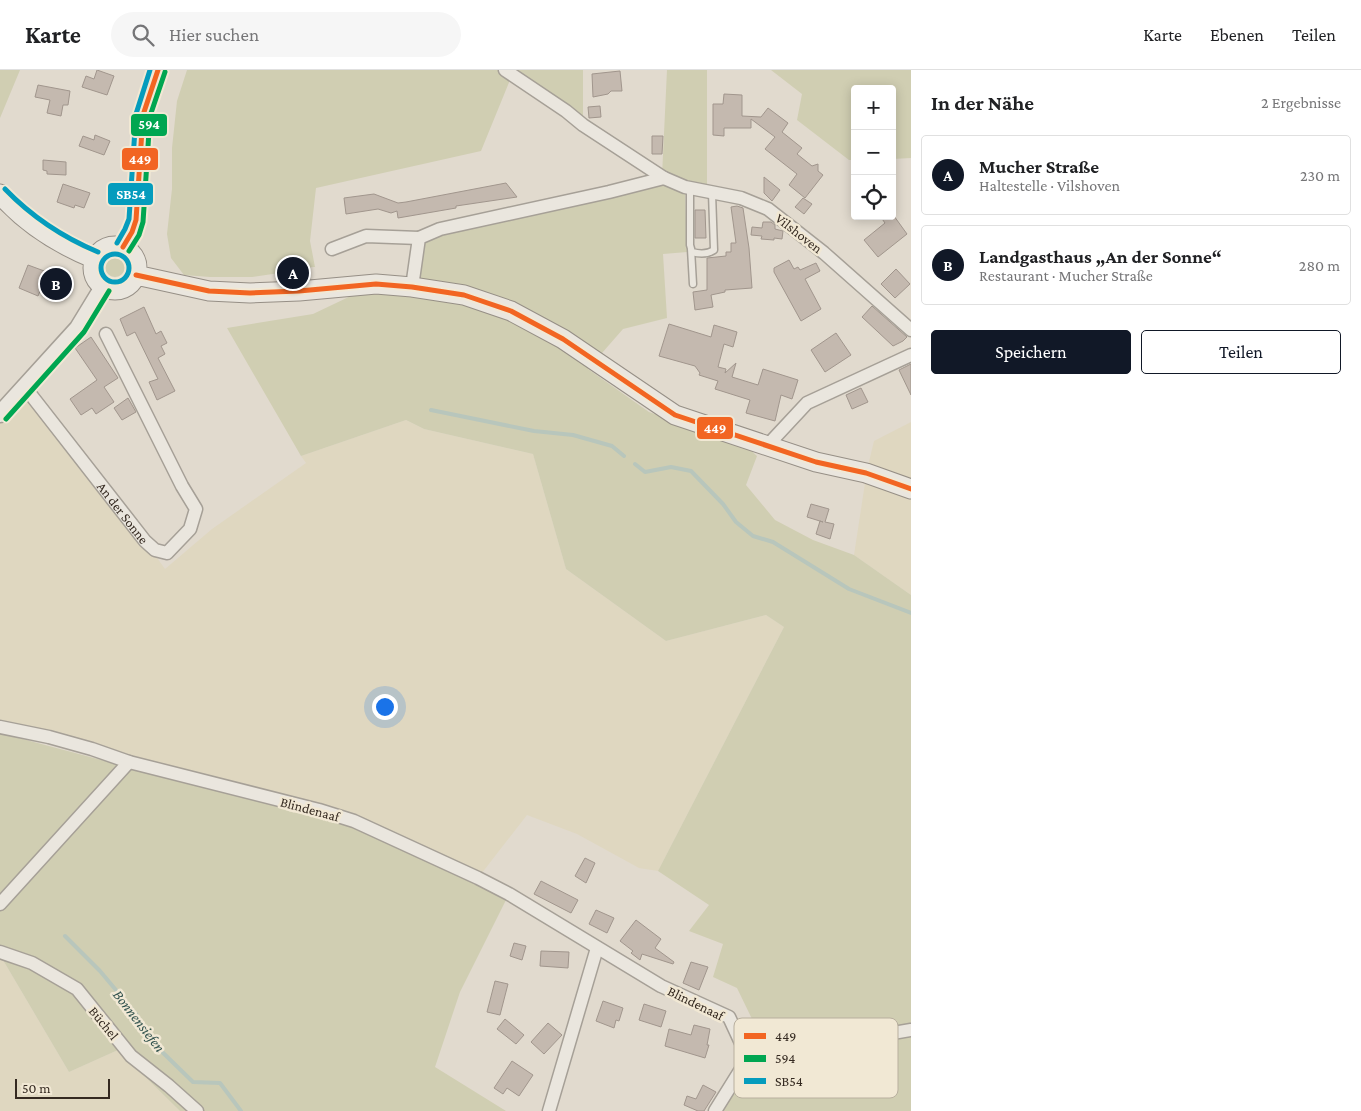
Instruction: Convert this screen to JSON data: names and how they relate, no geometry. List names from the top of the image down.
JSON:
{
  "streets": {
    "street": [
      "Vilshoven",
      "An der Sonne",
      "Blindenaaf",
      "Büchel"
    ]
  },
  "water": ["Bonnensiefen"],
  "lines": ["transit line 449", "transit line SB54", "transit line 594"],
  "legend": ["449", "594", "SB54"],
  "scale_bar": "50 m",
  "page": {
    "header": "Karte",
    "search": "Hier suchen",
    "nav": ["Karte", "Ebenen", "Teilen"],
    "heading": ["In der Nähe", "2 Ergebnisse"],
    "map_buttons": ["+", "−"],
    "list": [
      {
        "mark": "A",
        "name": "Mucher Straße",
        "note": "Haltestelle · Vilshoven",
        "value": "230 m"
      },
      {
        "mark": "B",
        "name": "Landgasthaus „An der Sonne“",
        "note": "Restaurant · Mucher Straße",
        "value": "280 m"
      }
    ],
    "pins": ["A", "B"],
    "buttons": ["Speichern", "Teilen"],
    "scale": "50 m"
  }
}
